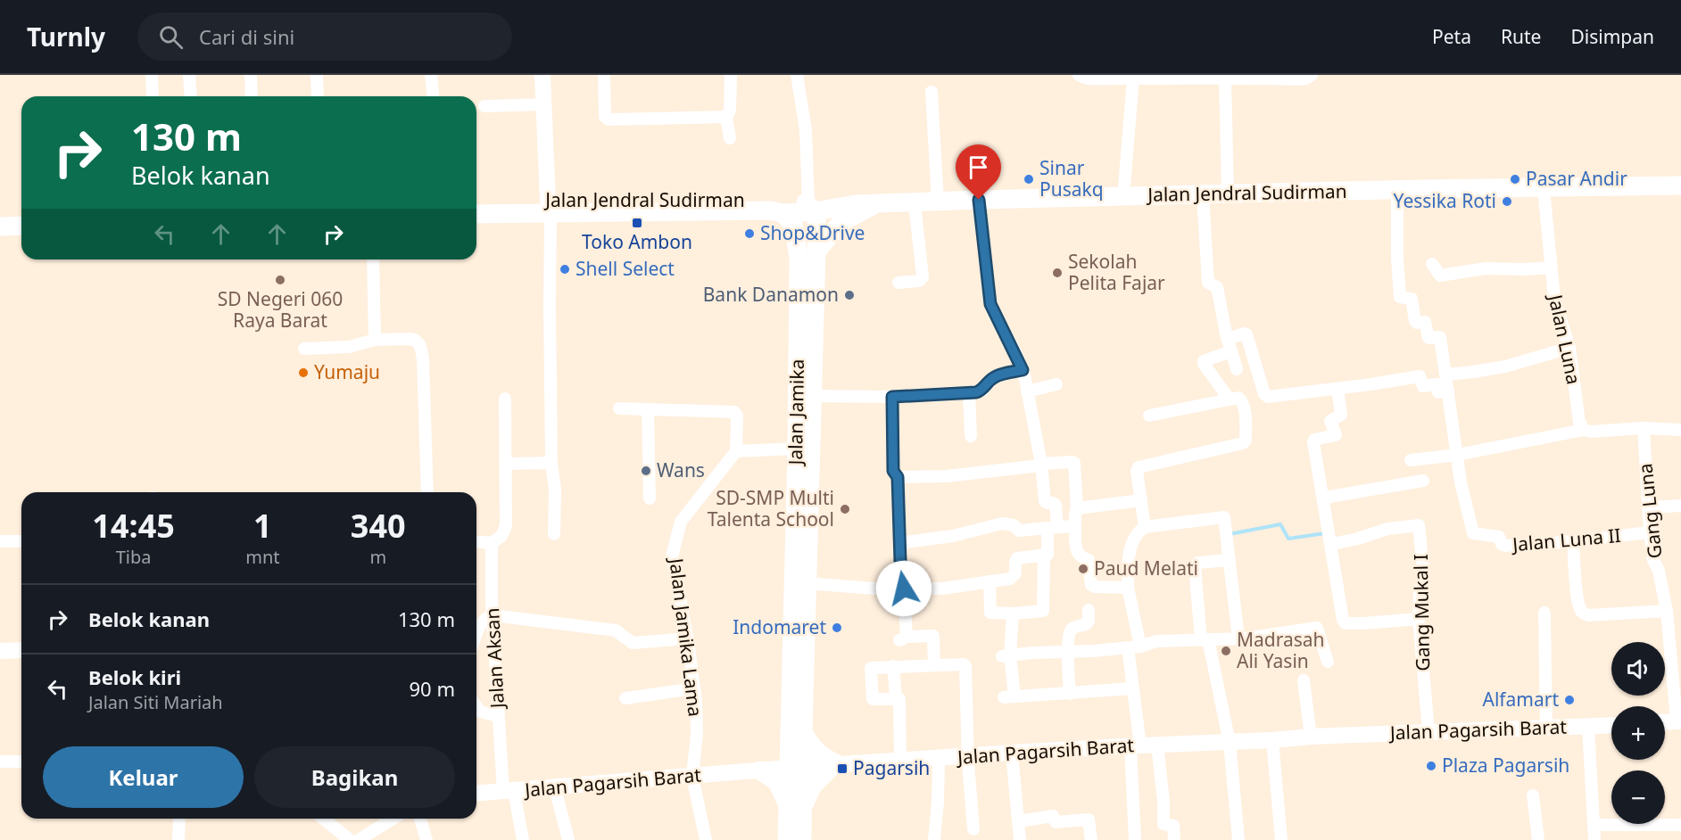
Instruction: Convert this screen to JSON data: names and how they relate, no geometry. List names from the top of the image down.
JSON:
{
  "streets": {
    "main road": ["Jalan Jendral Sudirman", "Jalan Jamika"],
    "street": [
      "Jalan Luna",
      "Gang Luna",
      "Jalan Luna II",
      "Gang Mukal I",
      "Jalan Jamika Lama",
      "Jalan Aksan",
      "Jalan Pagarsih Barat"
    ]
  },
  "crossings": [
    ["Jalan Jendral Sudirman", "Jalan Luna"],
    ["Jalan Jendral Sudirman", "Jalan Jamika"],
    ["Jalan Jamika", "Jalan Pagarsih Barat"],
    ["Gang Luna", "Jalan Luna II"],
    ["Gang Mukal I", "Jalan Pagarsih Barat"],
    ["Jalan Jamika Lama", "Jalan Pagarsih Barat"],
    ["Jalan Aksan", "Jalan Pagarsih Barat"]
  ],
  "places": {
    "other": [
      "Sinar Pusakq",
      "Pasar Andir",
      "Yessika Roti",
      "Shop&Drive",
      "Shell Select",
      "Sekolah Pelita Fajar",
      "SD Negeri 060 Raya Barat",
      "Bank Danamon",
      "Yumaju",
      "Wans",
      "SD-SMP Multi Talenta School",
      "Paud Melati",
      "Indomaret",
      "Madrasah Ali Yasin",
      "Alfamart",
      "Plaza Pagarsih"
    ],
    "transit": ["Toko Ambon", "Pagarsih"]
  },
  "page": {
    "header": "Turnly",
    "search": "Cari di sini",
    "nav": ["Peta", "Rute", "Disimpan"],
    "turn": ["130 m", "Belok kanan"],
    "eta": [
      "14:45",
      "Tiba",
      "1",
      "mnt",
      "340",
      "m"
    ],
    "list": [
      {
        "name": "Belok kanan",
        "value": "130 m"
      },
      {
        "name": "Belok kiri",
        "note": "Jalan Siti Mariah",
        "value": "90 m"
      }
    ],
    "map_buttons": ["+", "−"],
    "buttons": ["Keluar", "Bagikan"]
  }
}
